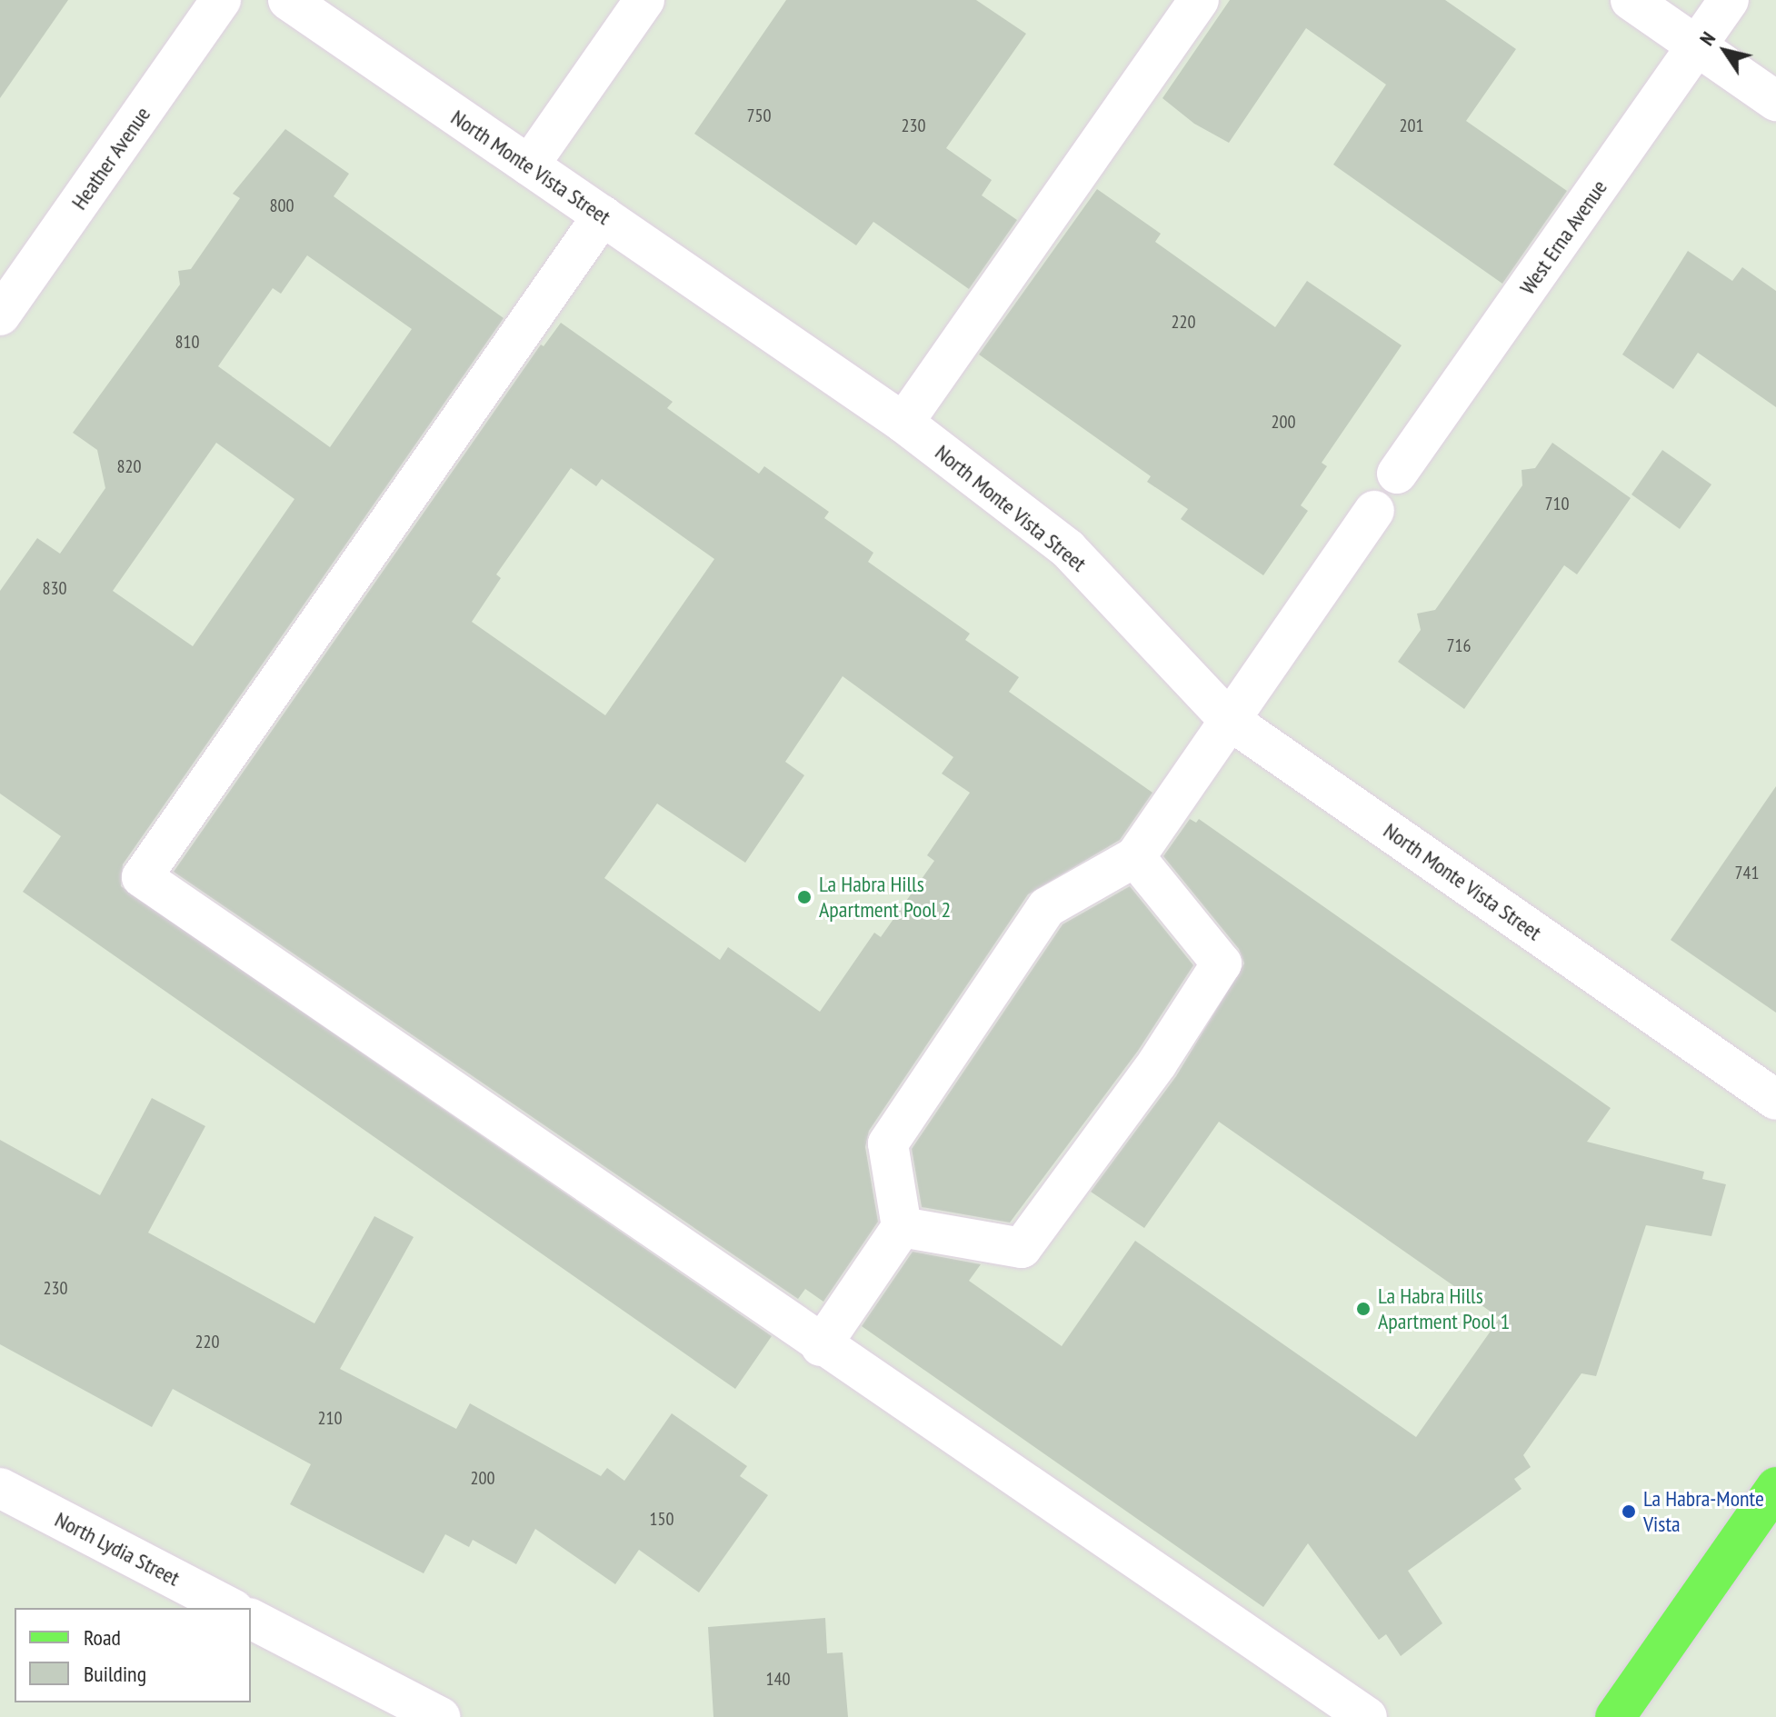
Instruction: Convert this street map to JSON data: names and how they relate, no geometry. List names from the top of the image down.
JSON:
{
  "streets": {
    "street": [
      "Heather Avenue",
      "North Monte Vista Street",
      "West Erna Avenue",
      "North Lydia Street"
    ]
  },
  "places": ["La Habra Hills Apartment Pool 2", "La Habra Hills Apartment Pool 1", "La Habra-Monte Vista"],
  "house_numbers": [
    "750",
    "230",
    "201",
    "800",
    "220",
    "810",
    "200",
    "820",
    "710",
    "830",
    "716",
    "741",
    "230",
    "220",
    "210",
    "200",
    "150",
    "140"
  ],
  "legend": ["Road", "Building"],
  "north": "top left"
}
